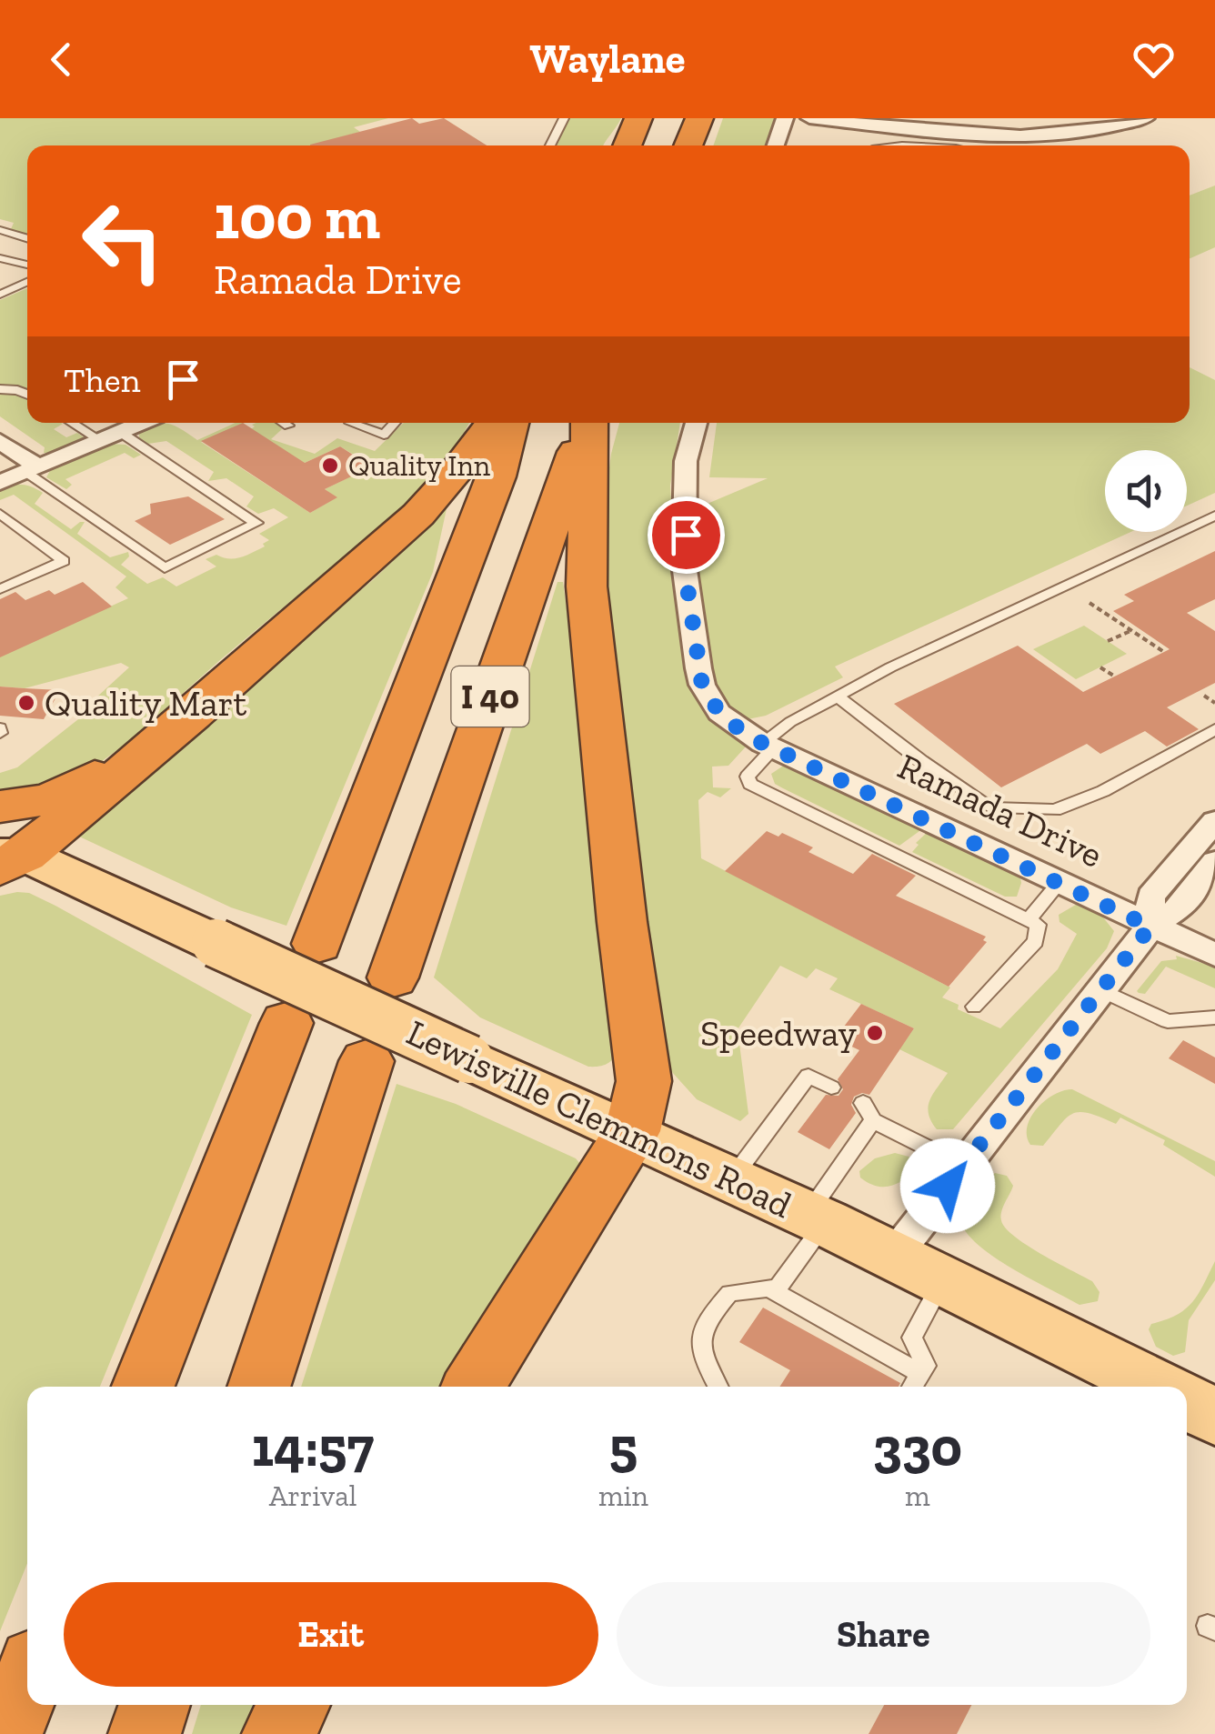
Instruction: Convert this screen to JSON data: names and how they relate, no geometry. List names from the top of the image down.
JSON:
{
  "streets": {
    "highway": ["I 40"],
    "main road": ["Lewisville Clemmons Road"],
    "street": ["Ramada Drive"]
  },
  "places": ["Quality Inn", "Quality Mart", "Speedway"],
  "page": {
    "header": "Waylane",
    "turn": ["100 m", "Ramada Drive"],
    "then": "Then",
    "eta": [
      "14:57",
      "Arrival",
      "5",
      "min",
      "330",
      "m"
    ],
    "buttons": ["Exit", "Share"]
  }
}
